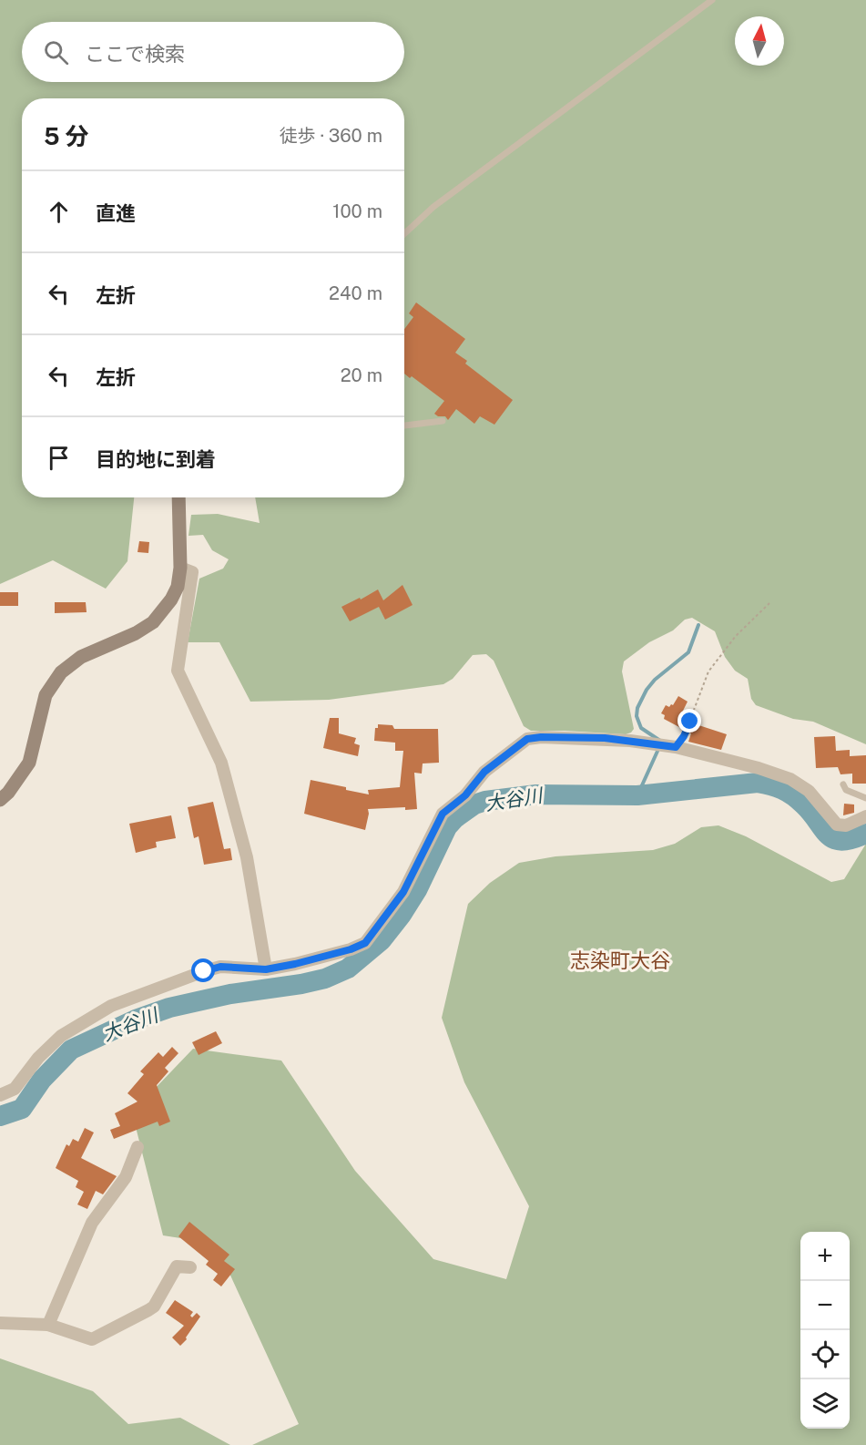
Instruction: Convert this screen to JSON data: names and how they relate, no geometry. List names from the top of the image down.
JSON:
{
  "districts": ["志染町大谷"],
  "water": ["大谷川"],
  "north": "top",
  "page": {
    "search": "ここで検索",
    "heading": ["5 分", "徒歩 · 360 m"],
    "list": [
      ["直進", "100 m"],
      ["左折", "240 m"],
      ["左折", "20 m"],
      "目的地に到着"
    ],
    "map_buttons": ["+", "−"]
  }
}
